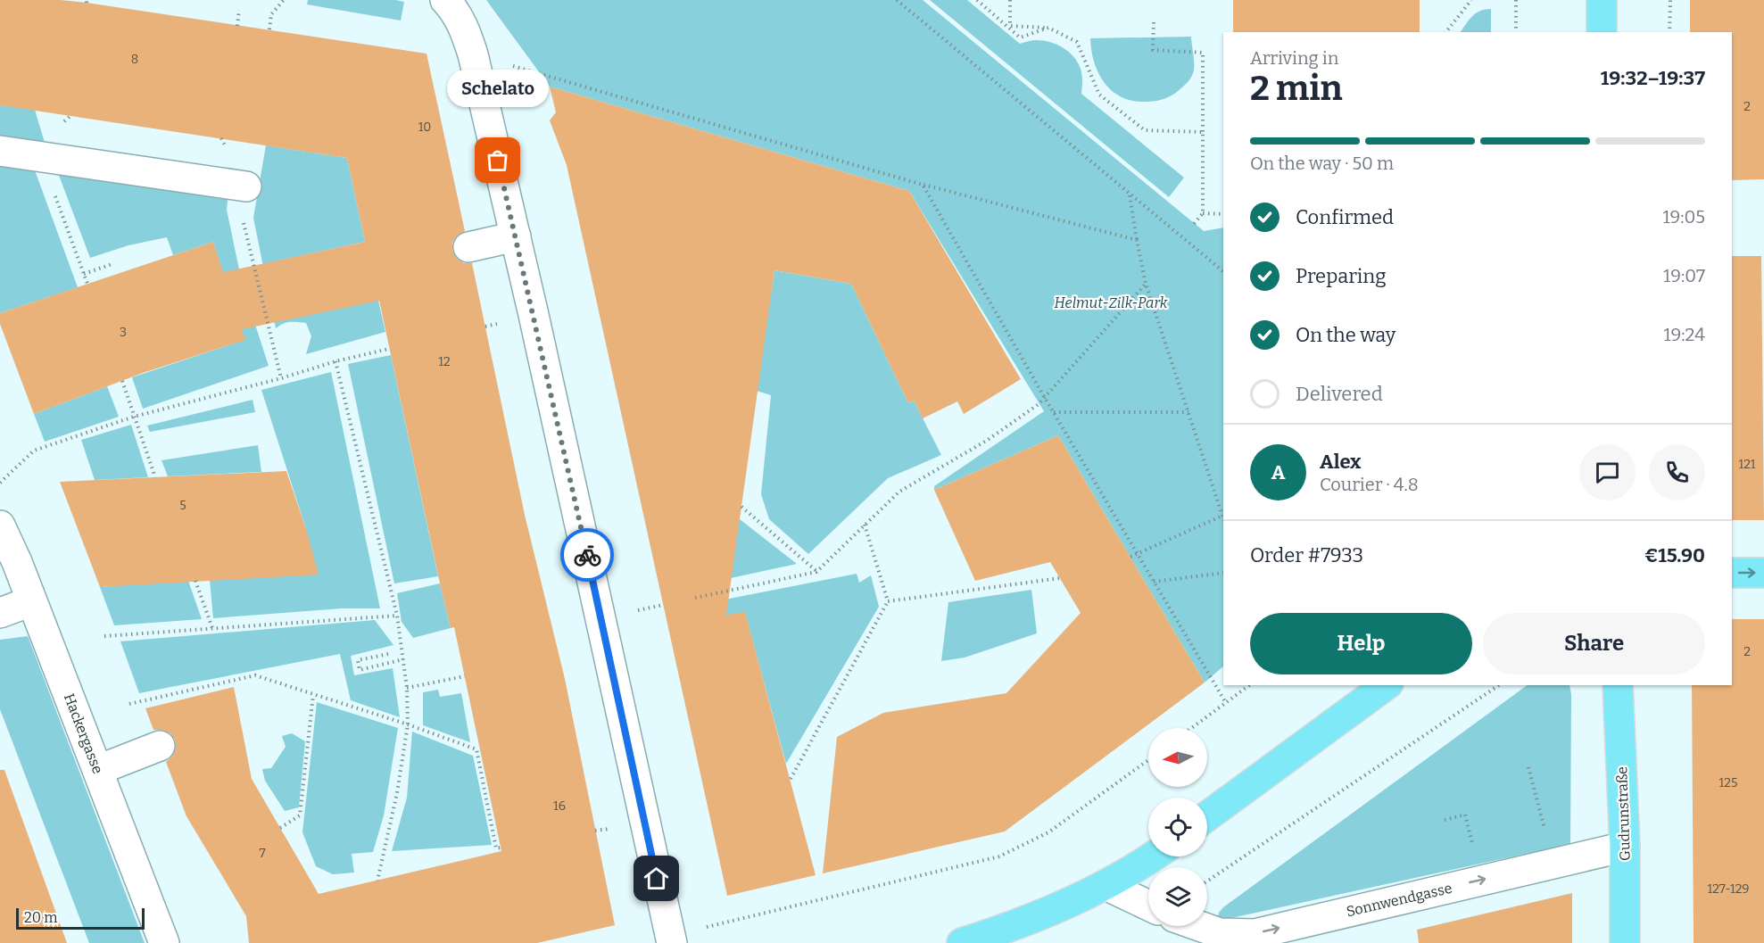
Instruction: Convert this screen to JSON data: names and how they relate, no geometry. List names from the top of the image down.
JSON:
{
  "streets": {
    "main road": ["Gudrunstraße"],
    "street": ["Hackergasse", "Sonnwendgasse"]
  },
  "crossings": [
    ["Gudrunstraße", "Sonnwendgasse"]
  ],
  "one_way": ["Sonnwendgasse"],
  "parks": ["Helmut-Zilk-Park"],
  "places": ["Schelato"],
  "house_numbers": [
    "8",
    "2",
    "10",
    "3",
    "12",
    "121",
    "5",
    "2",
    "125",
    "16",
    "7",
    "127-129"
  ],
  "scale_bar": "20 m",
  "north": "left",
  "page": {
    "heading": ["2 min", "Arriving in", "19:32–19:37"],
    "panel": [
      "Alex",
      "Courier · 4.8",
      "Order #7933",
      "€15.90"
    ],
    "bubble": "Schelato",
    "bar": "On the way · 50 m",
    "list": [
      ["Confirmed", "19:05"],
      ["Preparing", "19:07"],
      ["On the way", "19:24"],
      "Delivered"
    ],
    "round": "A",
    "buttons": ["Help", "Share"],
    "scale": "20 m"
  }
}
